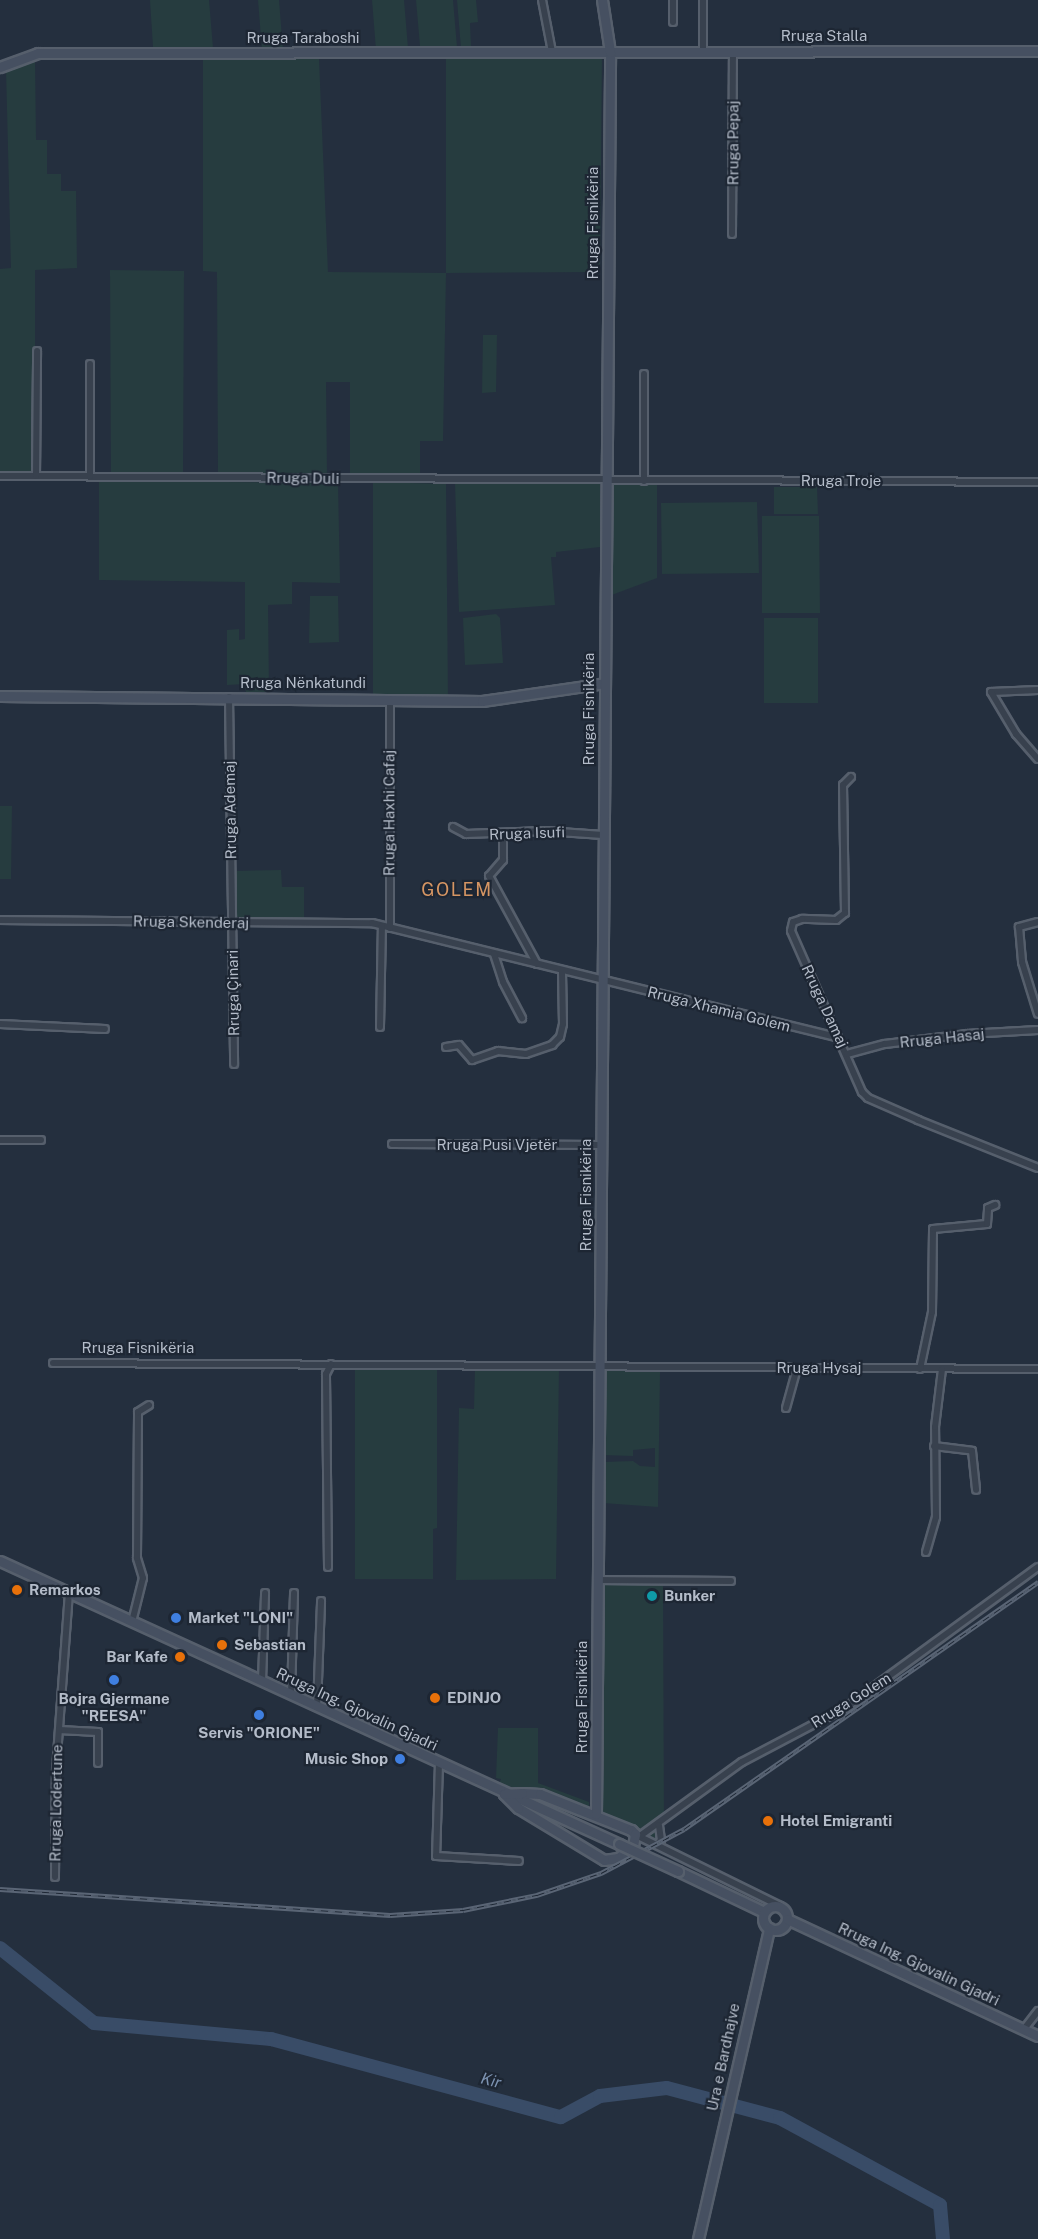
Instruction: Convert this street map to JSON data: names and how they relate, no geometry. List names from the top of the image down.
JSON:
{
  "streets": {
    "street": [
      "Rruga Stalla",
      "Rruga Taraboshi",
      "Rruga Pepaj",
      "Rruga Fisnikëria",
      "Rruga Duli",
      "Rruga Troje",
      "Rruga Nënkatundi",
      "Rruga Ademaj",
      "Rruga Haxhi Cafaj",
      "Rruga Isufi",
      "Rruga Skenderaj",
      "Rruga Çinari",
      "Rruga Damaj",
      "Rruga Xhamia Golem",
      "Rruga Hasaj",
      "Rruga Pusi Vjetër",
      "Rruga Hysaj",
      "Rruga Golem",
      "Rruga Ing. Gjovalin Gjadri",
      "Rruga Lodertune",
      "Ura e Bardhajve"
    ]
  },
  "crossings": [
    ["Rruga Stalla", "Rruga Taraboshi"],
    ["Rruga Stalla", "Rruga Pepaj"],
    ["Rruga Stalla", "Rruga Fisnikëria"],
    ["Rruga Taraboshi", "Rruga Fisnikëria"],
    ["Rruga Fisnikëria", "Rruga Duli"],
    ["Rruga Fisnikëria", "Rruga Troje"],
    ["Rruga Fisnikëria", "Rruga Nënkatundi"],
    ["Rruga Fisnikëria", "Rruga Isufi"],
    ["Rruga Fisnikëria", "Rruga Skenderaj"],
    ["Rruga Fisnikëria", "Rruga Xhamia Golem"],
    ["Rruga Fisnikëria", "Rruga Pusi Vjetër"],
    ["Rruga Fisnikëria", "Rruga Hysaj"],
    ["Rruga Duli", "Rruga Troje"],
    ["Rruga Nënkatundi", "Rruga Ademaj"],
    ["Rruga Nënkatundi", "Rruga Haxhi Cafaj"],
    ["Rruga Ademaj", "Rruga Skenderaj"],
    ["Rruga Ademaj", "Rruga Çinari"],
    ["Rruga Haxhi Cafaj", "Rruga Skenderaj"],
    ["Rruga Skenderaj", "Rruga Çinari"],
    ["Rruga Skenderaj", "Rruga Xhamia Golem"],
    ["Rruga Damaj", "Rruga Xhamia Golem"],
    ["Rruga Damaj", "Rruga Hasaj"],
    ["Rruga Ing. Gjovalin Gjadri", "Rruga Lodertune"],
    ["Rruga Ing. Gjovalin Gjadri", "Ura e Bardhajve"]
  ],
  "districts": ["GOLEM"],
  "water": ["Kir"],
  "places": [
    "Remarkos",
    "Bunker",
    "Market \"LONI\"",
    "Sebastian",
    "Bar Kafe",
    "Bojra Gjermane \"REESA\"",
    "EDINJO",
    "Servis \"ORIONE\"",
    "Music Shop",
    "Hotel Emigranti"
  ]
}
